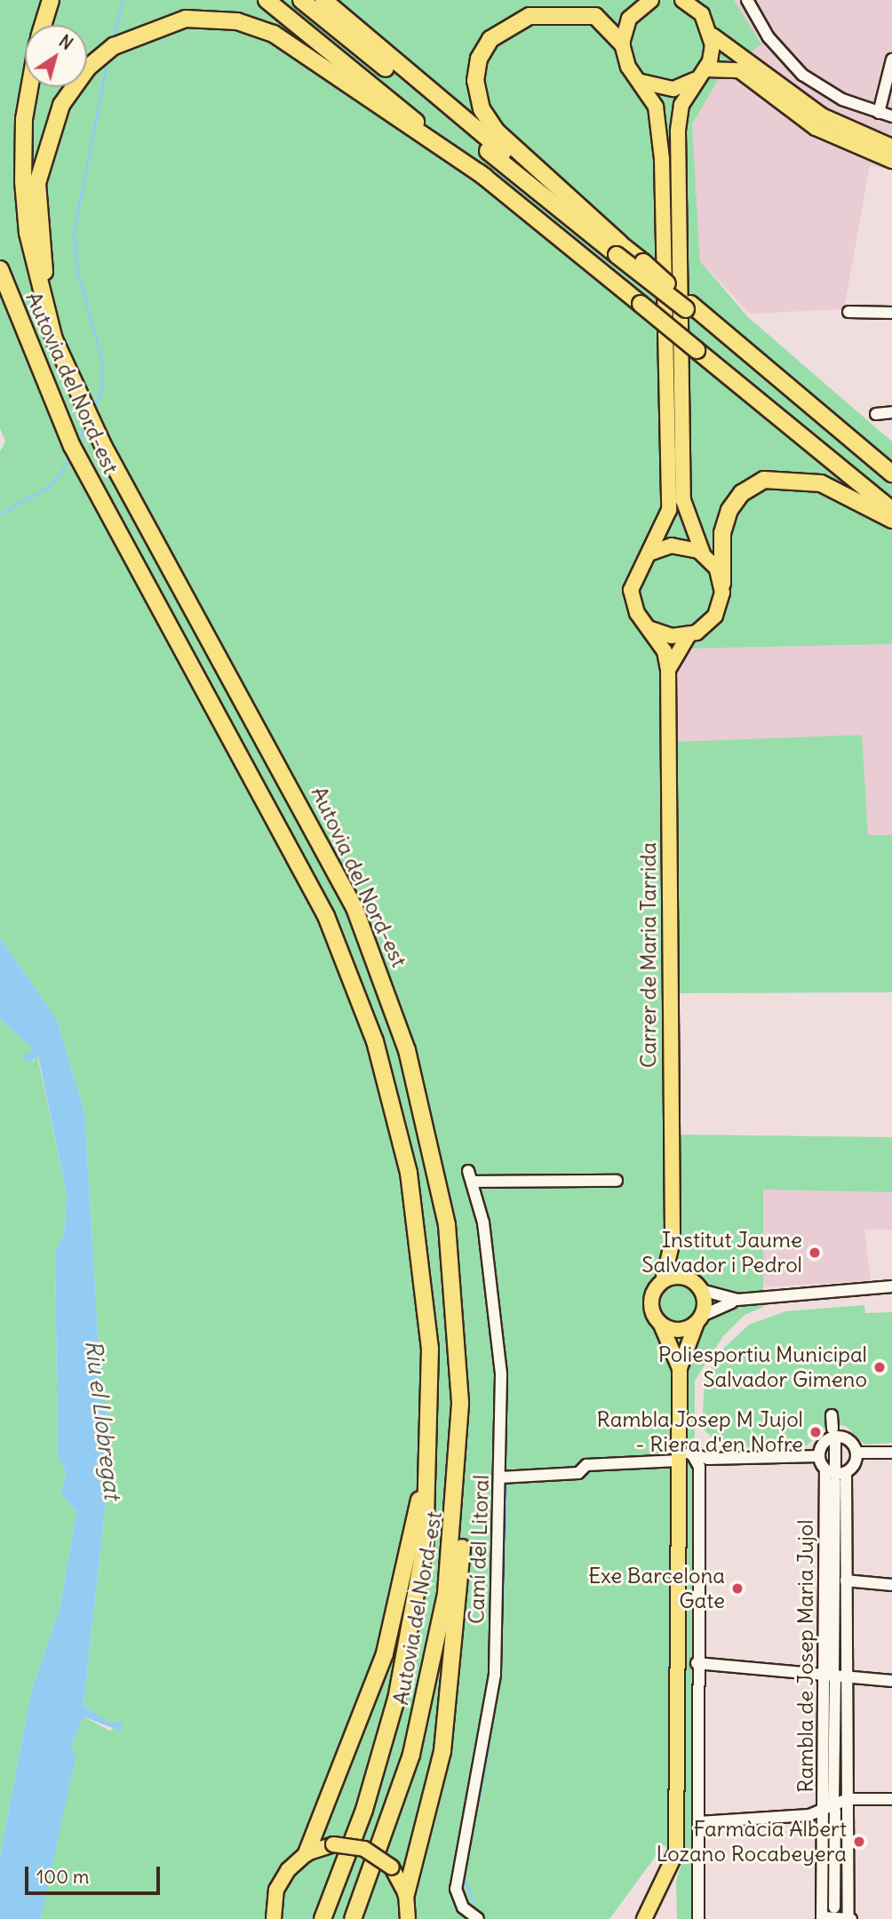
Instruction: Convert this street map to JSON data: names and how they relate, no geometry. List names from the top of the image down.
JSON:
{
  "streets": {
    "highway": ["Autovia del Nord-est"],
    "main road": ["Carrer de Maria Tarrida"],
    "street": ["Camí del Litoral", "Rambla de Josep Maria Jujol"]
  },
  "water": ["Riu el Llobregat"],
  "places": [
    "Institut Jaume Salvador i Pedrol",
    "Poliesportiu Municipal Salvador Gimeno",
    "Rambla Josep M Jujol - Riera d'en Nofre",
    "Exe Barcelona Gate",
    "Farmàcia Albert Lozano Rocabeyera"
  ],
  "scale_bar": "100 m",
  "north": "top right"
}
